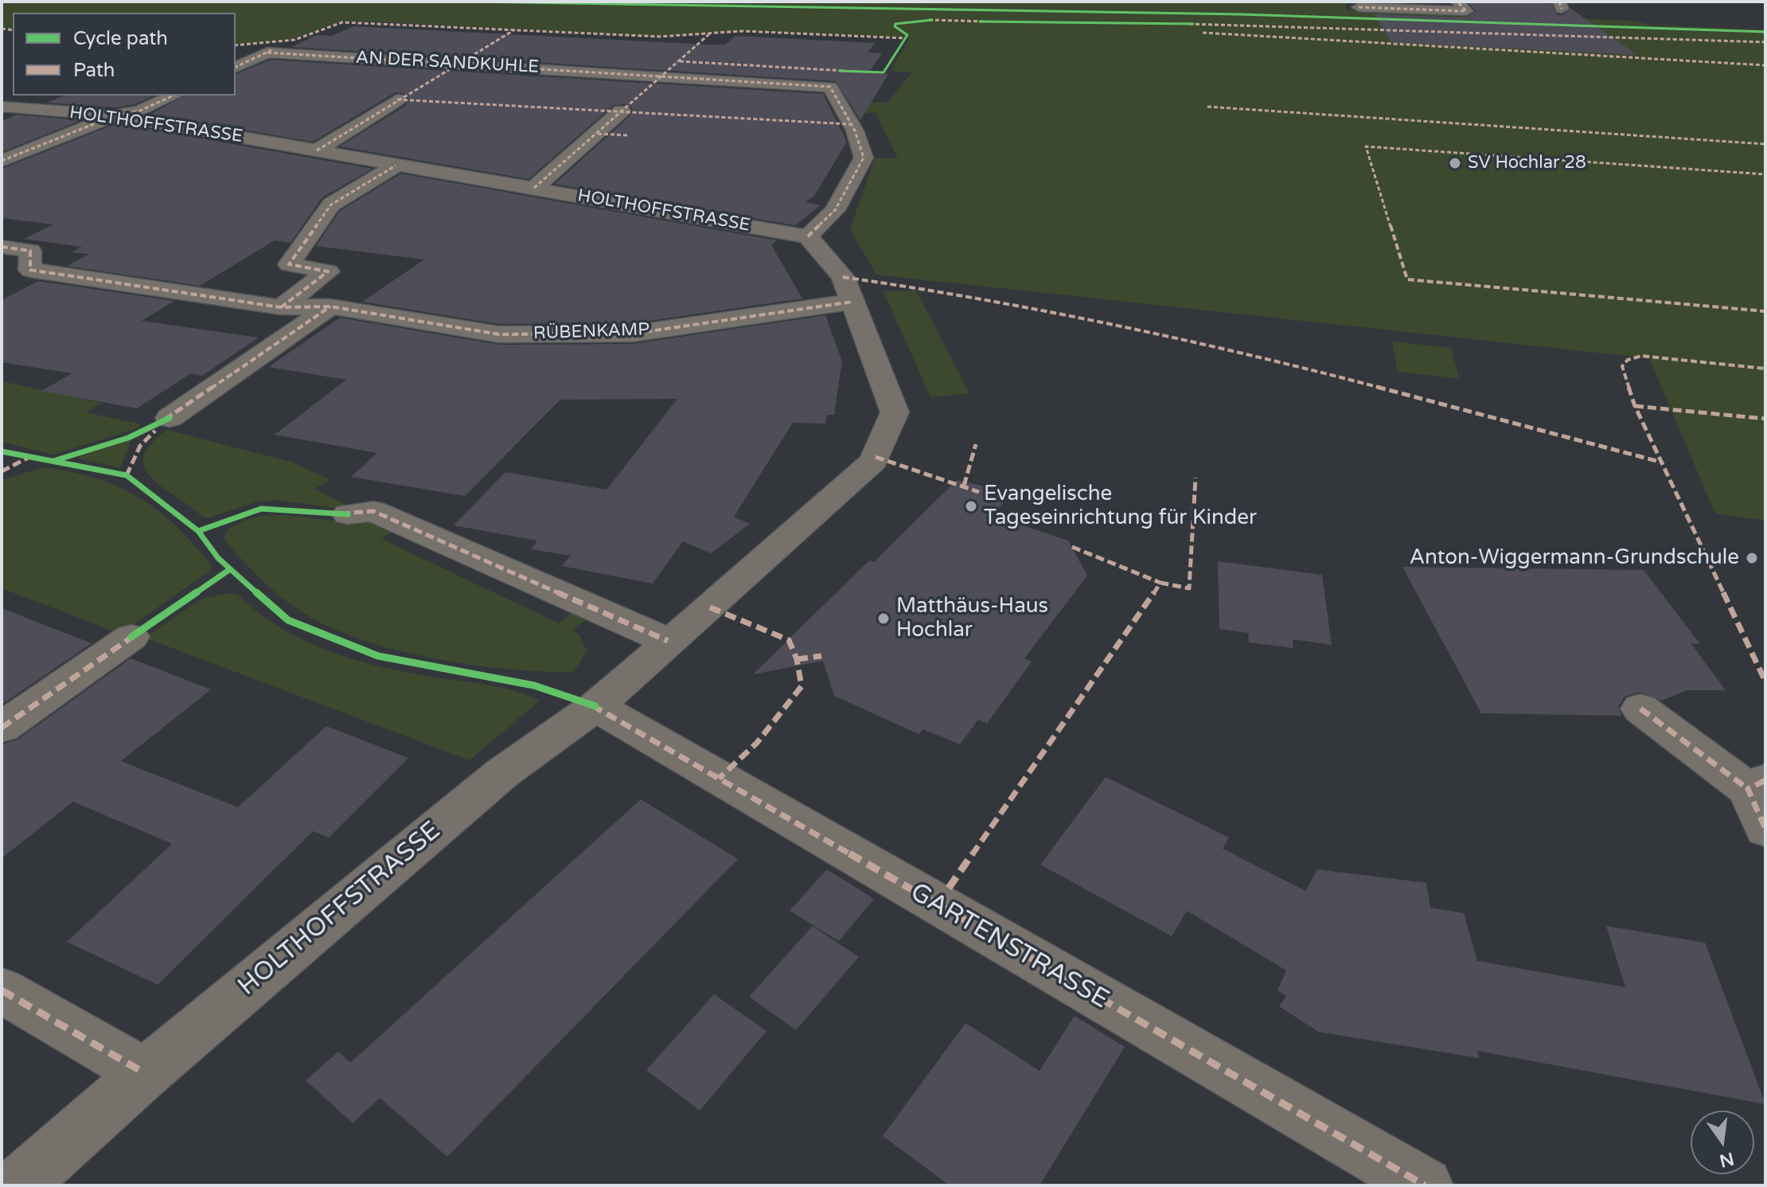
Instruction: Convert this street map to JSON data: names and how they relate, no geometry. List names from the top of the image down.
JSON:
{
  "streets": {
    "street": [
      "AN DER SANDKUHLE",
      "HOLTHOFFSTRASSE",
      "RÜBENKAMP",
      "GARTENSTRASSE"
    ]
  },
  "crossings": [
    ["AN DER SANDKUHLE", "HOLTHOFFSTRASSE"],
    ["HOLTHOFFSTRASSE", "RÜBENKAMP"],
    ["HOLTHOFFSTRASSE", "GARTENSTRASSE"]
  ],
  "places": [
    "SV Hochlar 28",
    "Evangelische Tageseinrichtung für Kinder",
    "Anton-Wiggermann-Grundschule",
    "Matthäus-Haus Hochlar"
  ],
  "legend": ["Cycle path", "Path"],
  "north": "bottom"
}
